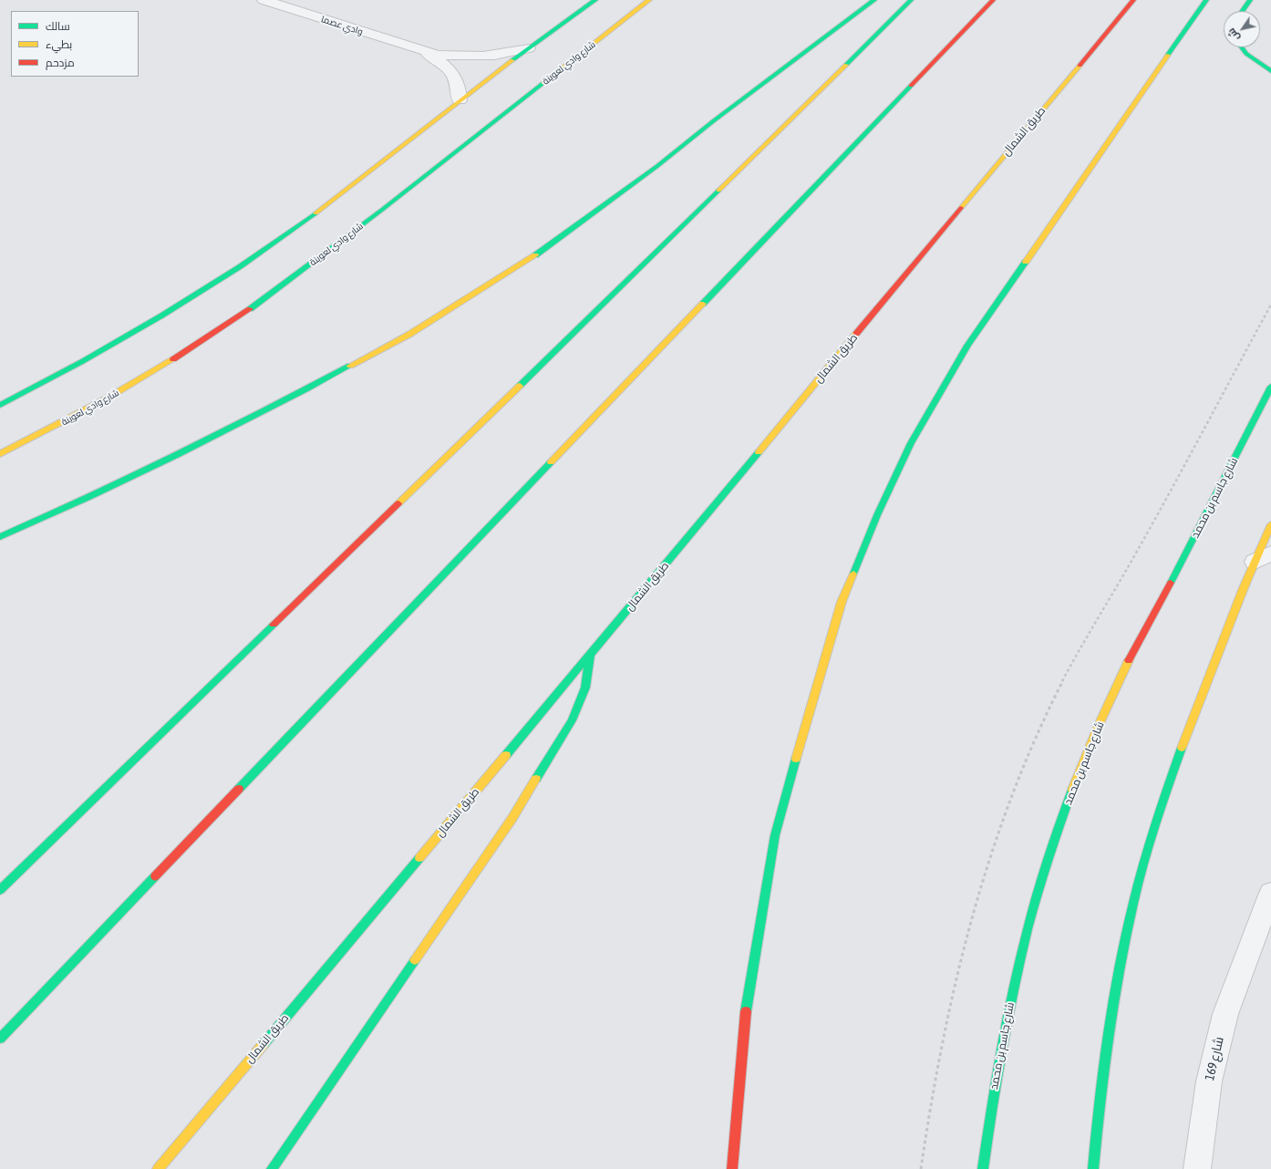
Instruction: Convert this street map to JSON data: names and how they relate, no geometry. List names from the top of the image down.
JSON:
{
  "streets": {
    "main road": ["شارع وادي لعوينة", "طريق الشمال", "شارع جاسم بن محمد"],
    "street": ["وادي عصما", "شارع 169"]
  },
  "legend": ["سالك", "بطيء", "مزدحم"],
  "north": "bottom left"
}
